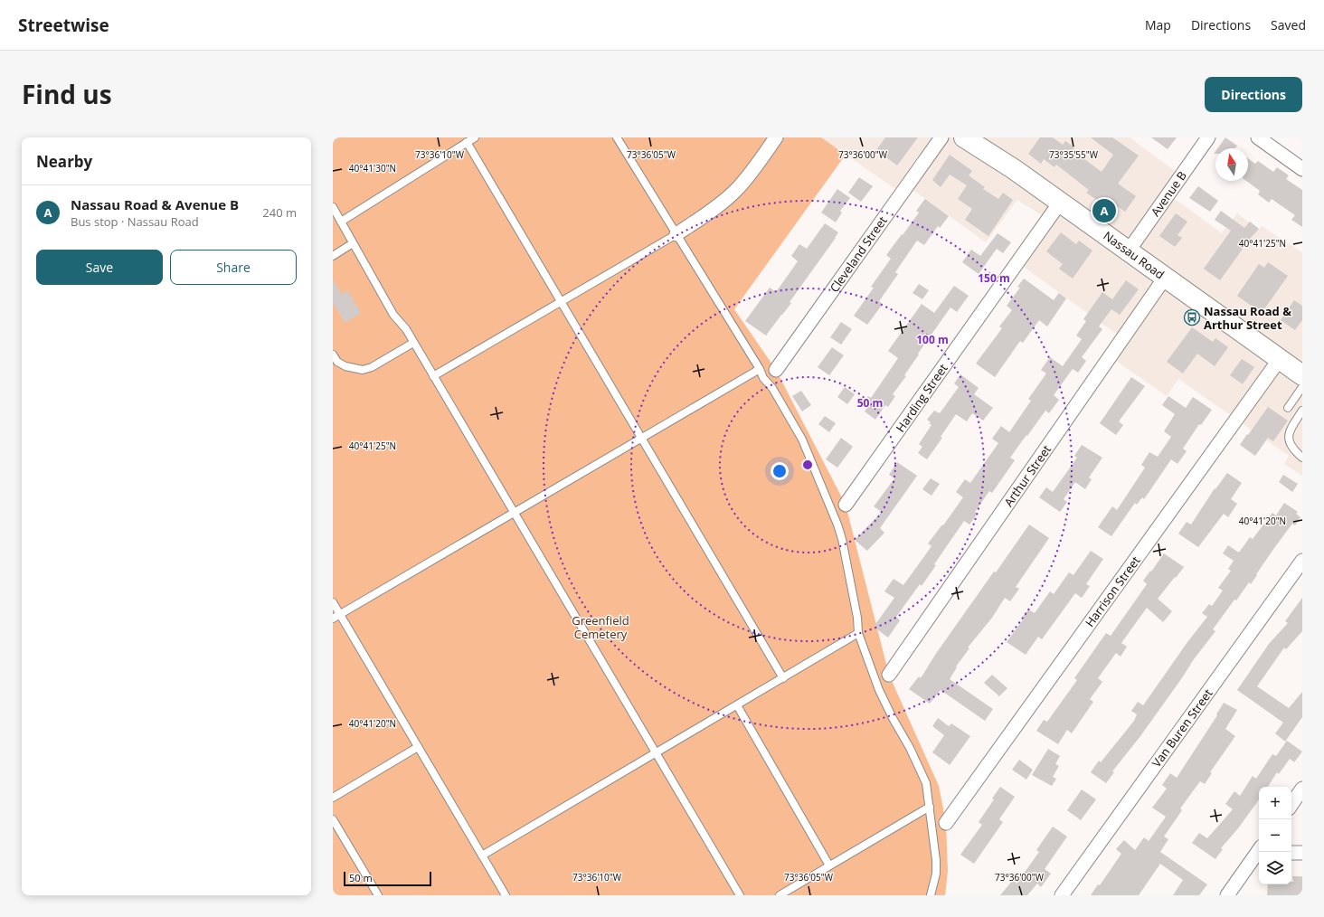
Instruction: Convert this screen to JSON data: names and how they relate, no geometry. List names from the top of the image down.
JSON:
{
  "streets": {
    "main road": ["Nassau Road"],
    "street": [
      "Avenue B",
      "Cleveland Street",
      "Harding Street",
      "Arthur Street",
      "Harrison Street",
      "Van Buren Street"
    ]
  },
  "crossings": [
    ["Avenue B", "Nassau Road"],
    ["Nassau Road", "Harding Street"],
    ["Nassau Road", "Arthur Street"],
    ["Nassau Road", "Harrison Street"]
  ],
  "parks": ["Greenfield Cemetery"],
  "places": {
    "bus stop": ["Nassau Road & Arthur Street"]
  },
  "scale_bar": "50 m",
  "north": "top",
  "page": {
    "header": "Streetwise",
    "nav": ["Map", "Directions", "Saved"],
    "title": "Find us",
    "buttons": [
      "Directions",
      ["Save", "Share"]
    ],
    "heading": "Nearby",
    "list": [
      {
        "mark": "A",
        "name": "Nassau Road & Avenue B",
        "note": "Bus stop · Nassau Road",
        "value": "240 m"
      }
    ],
    "pins": "A",
    "map_buttons": ["+", "−"],
    "scale": "50 m"
  },
  "coordinates": [
    "73°36'10\"W",
    "73°36'05\"W",
    "73°36'00\"W",
    "73°35'55\"W",
    "40°41'30\"N",
    "40°41'25\"N",
    "40°41'20\"N"
  ],
  "rings": ["150 m", "100 m", "50 m"]
}
